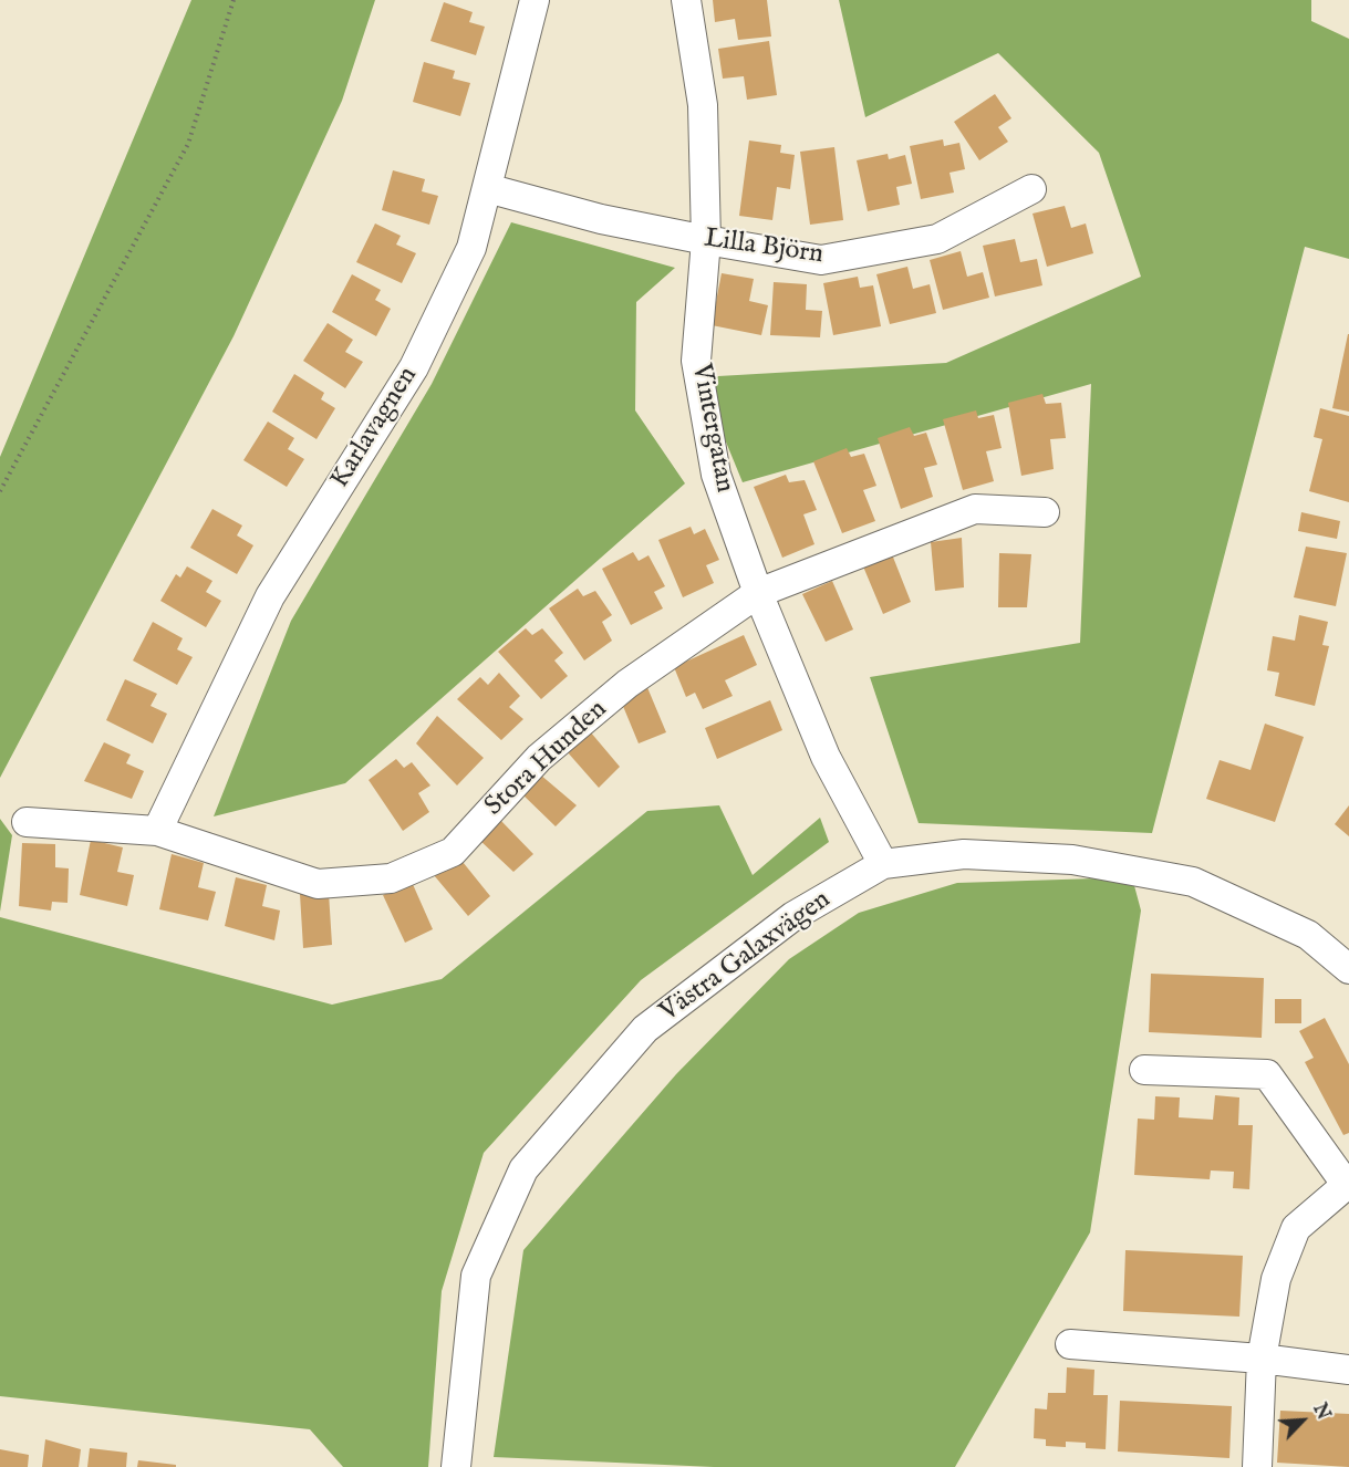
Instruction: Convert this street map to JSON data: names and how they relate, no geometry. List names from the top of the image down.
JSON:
{
  "streets": {
    "street": [
      "Lilla Björn",
      "Karlavagnen",
      "Vintergatan",
      "Stora Hunden",
      "Västra Galaxvägen"
    ]
  },
  "crossings": [
    ["Lilla Björn", "Karlavagnen"],
    ["Lilla Björn", "Vintergatan"],
    ["Karlavagnen", "Stora Hunden"],
    ["Vintergatan", "Stora Hunden"],
    ["Vintergatan", "Västra Galaxvägen"]
  ],
  "north": "top right"
}
